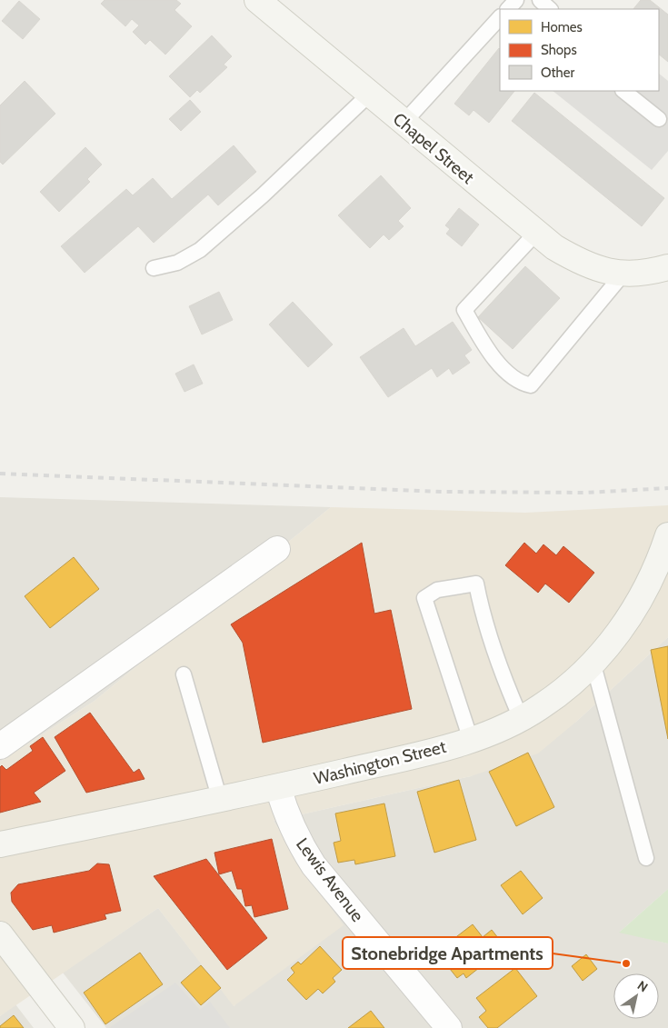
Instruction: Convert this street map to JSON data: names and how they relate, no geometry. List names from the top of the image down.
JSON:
{
  "streets": {
    "main road": ["Chapel Street", "Washington Street"],
    "street": ["Lewis Avenue"]
  },
  "crossings": [
    ["Washington Street", "Lewis Avenue"]
  ],
  "places": ["Stonebridge Apartments"],
  "legend": ["Homes", "Shops", "Other"],
  "north": "top right"
}
